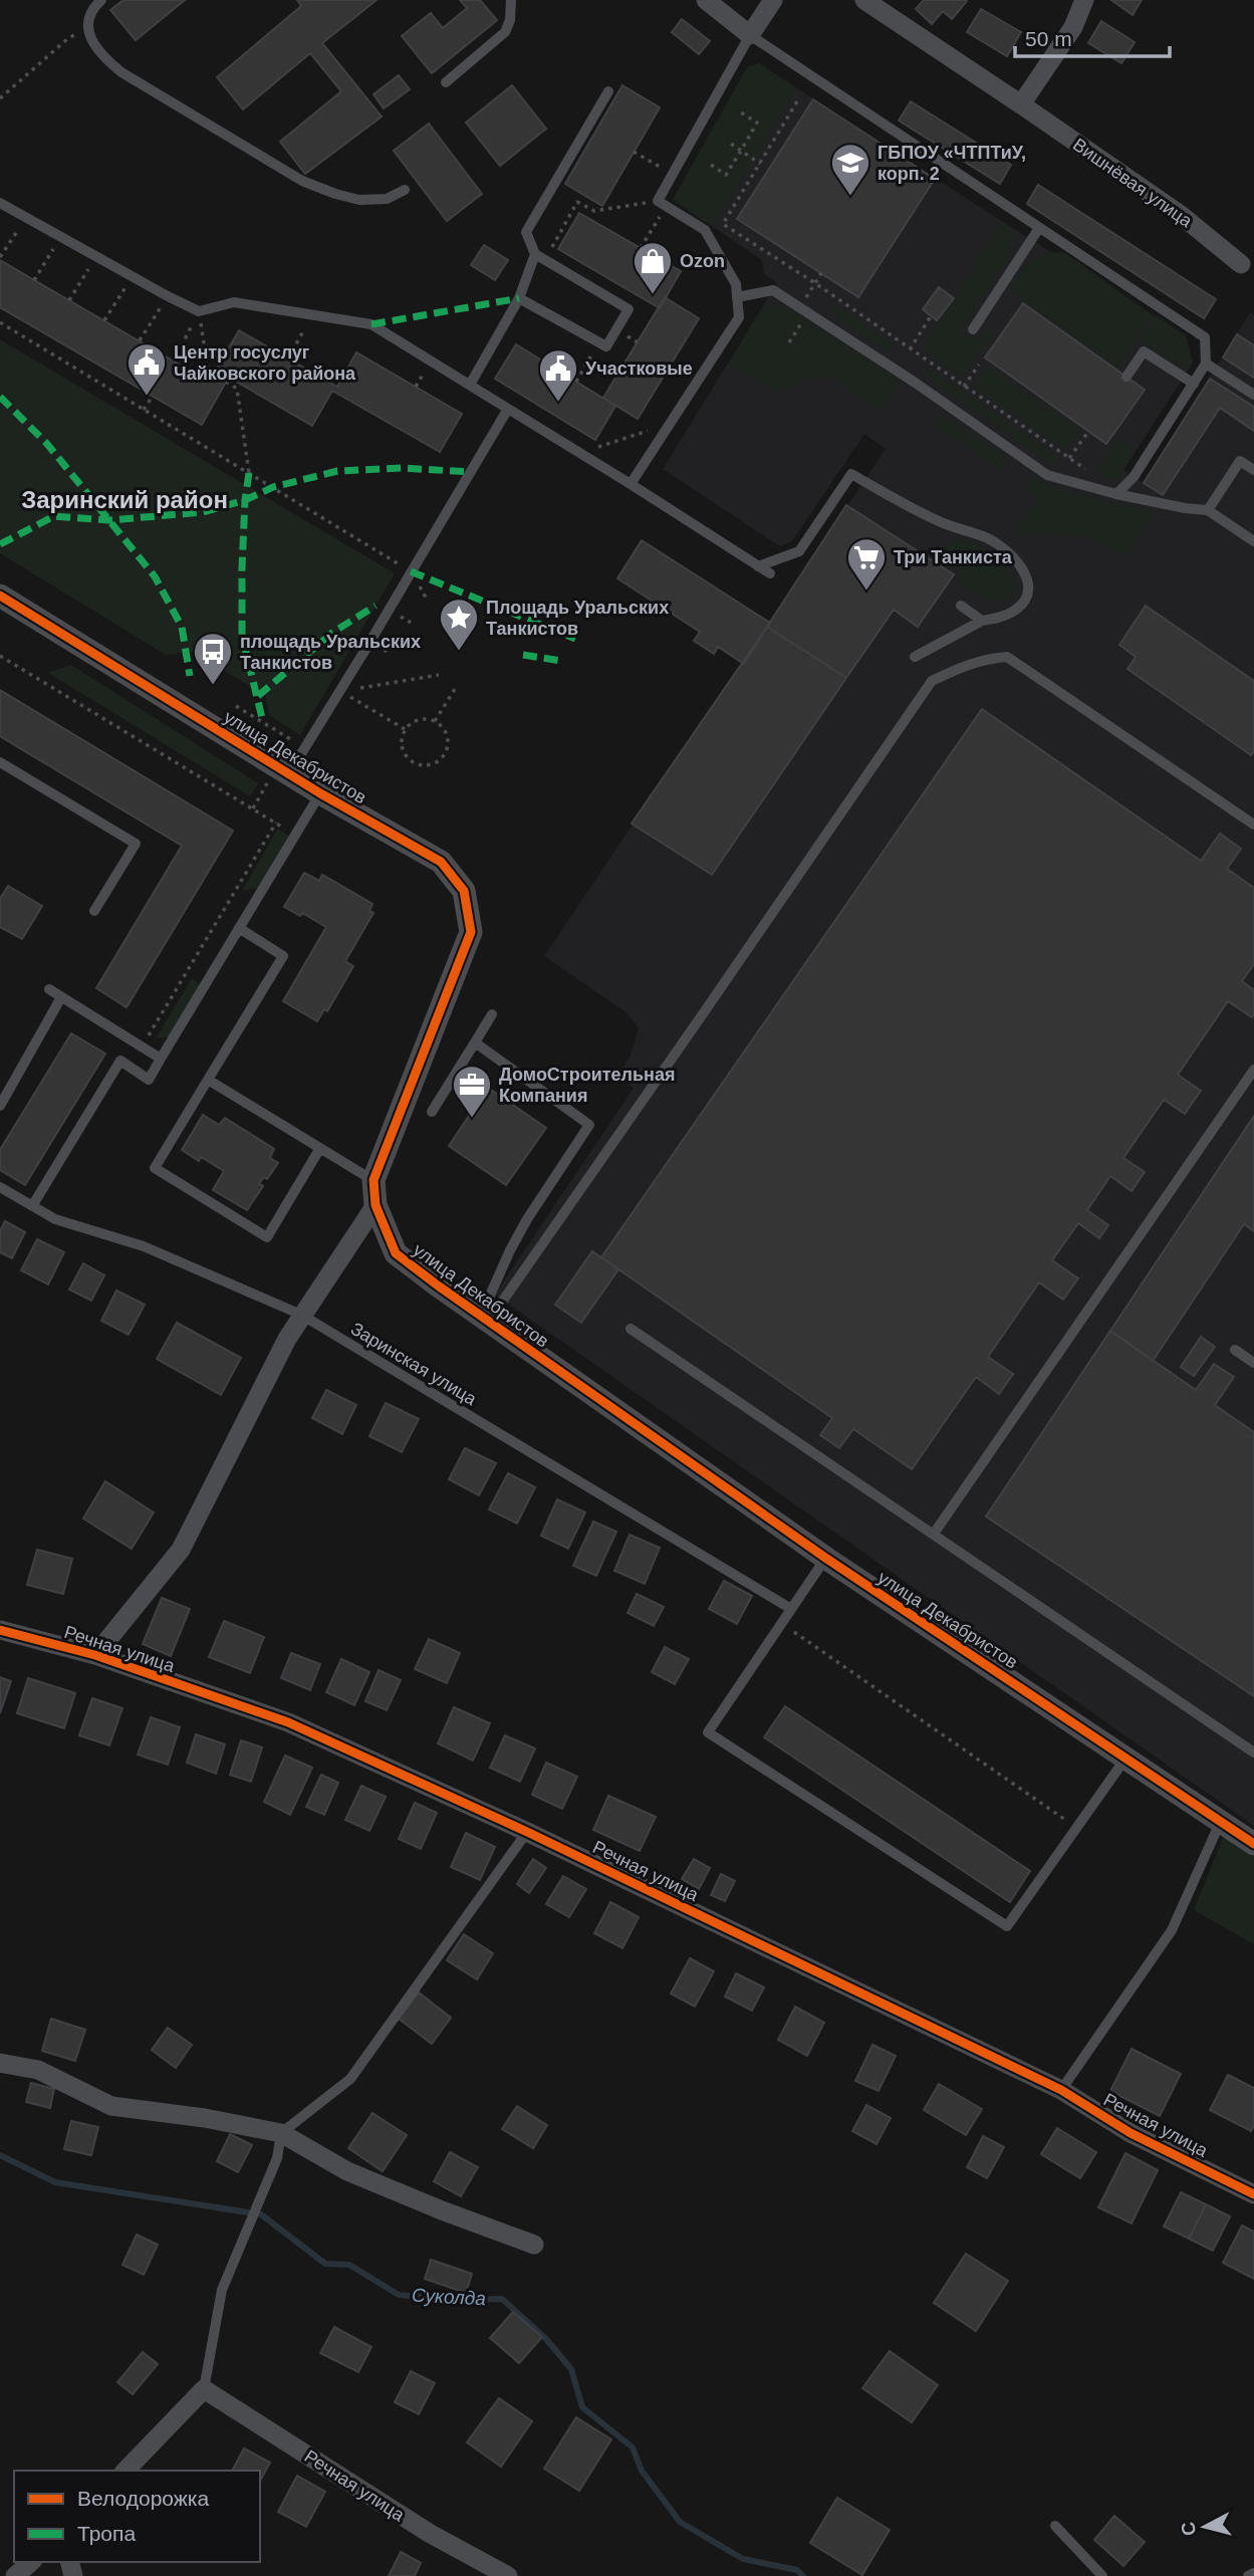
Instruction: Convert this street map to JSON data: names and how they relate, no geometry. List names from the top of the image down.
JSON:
{
  "streets": {
    "street": ["Вишнёвая улица", "улица Декабристов", "Речная улица"],
    "lane": ["Заринская улица"]
  },
  "districts": ["Заринский район"],
  "water": ["Суколда"],
  "places": {
    "school or university": ["ГБПОУ «ЧТПТиУ, корп. 2"],
    "shop": ["Ozon"],
    "public building": ["Центр госуслуг Чайковского района", "Участковые"],
    "supermarket": ["Три Танкиста"],
    "place": ["Площадь Уральских Танкистов"],
    "bus stop": ["площадь Уральских Танкистов"],
    "office": ["ДомоСтроительная Компания"]
  },
  "legend": ["Велодорожка", "Тропа"],
  "scale_bar": "50 m",
  "north": "left"
}
